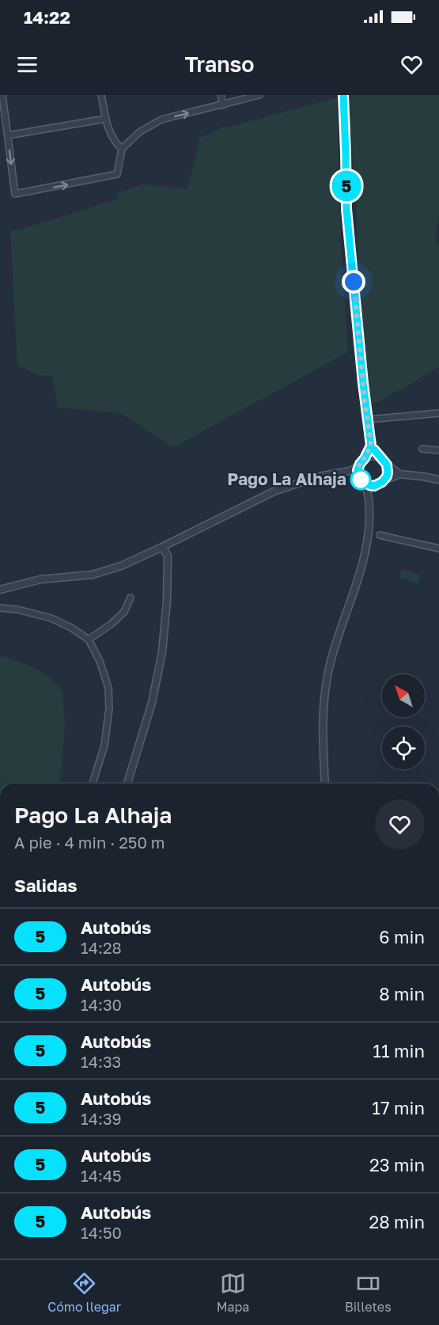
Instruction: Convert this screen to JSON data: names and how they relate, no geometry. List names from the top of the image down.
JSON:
{
  "places": ["Pago La Alhaja"],
  "lines": ["bus line 5"],
  "north": "top left",
  "page": {
    "status": "14:22",
    "header": "Transo",
    "on_map": "5",
    "heading": [
      ["Pago La Alhaja", "A pie · 4 min · 250 m"],
      "Salidas"
    ],
    "list": [
      {
        "mark": "5",
        "name": "Autobús",
        "note": "14:28",
        "value": "6 min"
      },
      {
        "mark": "5",
        "name": "Autobús",
        "note": "14:30",
        "value": "8 min"
      },
      {
        "mark": "5",
        "name": "Autobús",
        "note": "14:33",
        "value": "11 min"
      },
      {
        "mark": "5",
        "name": "Autobús",
        "note": "14:39",
        "value": "17 min"
      },
      {
        "mark": "5",
        "name": "Autobús",
        "note": "14:45",
        "value": "23 min"
      },
      {
        "mark": "5",
        "name": "Autobús",
        "note": "14:50",
        "value": "28 min"
      }
    ],
    "tabs": ["Cómo llegar", "Mapa", "Billetes"]
  }
}
